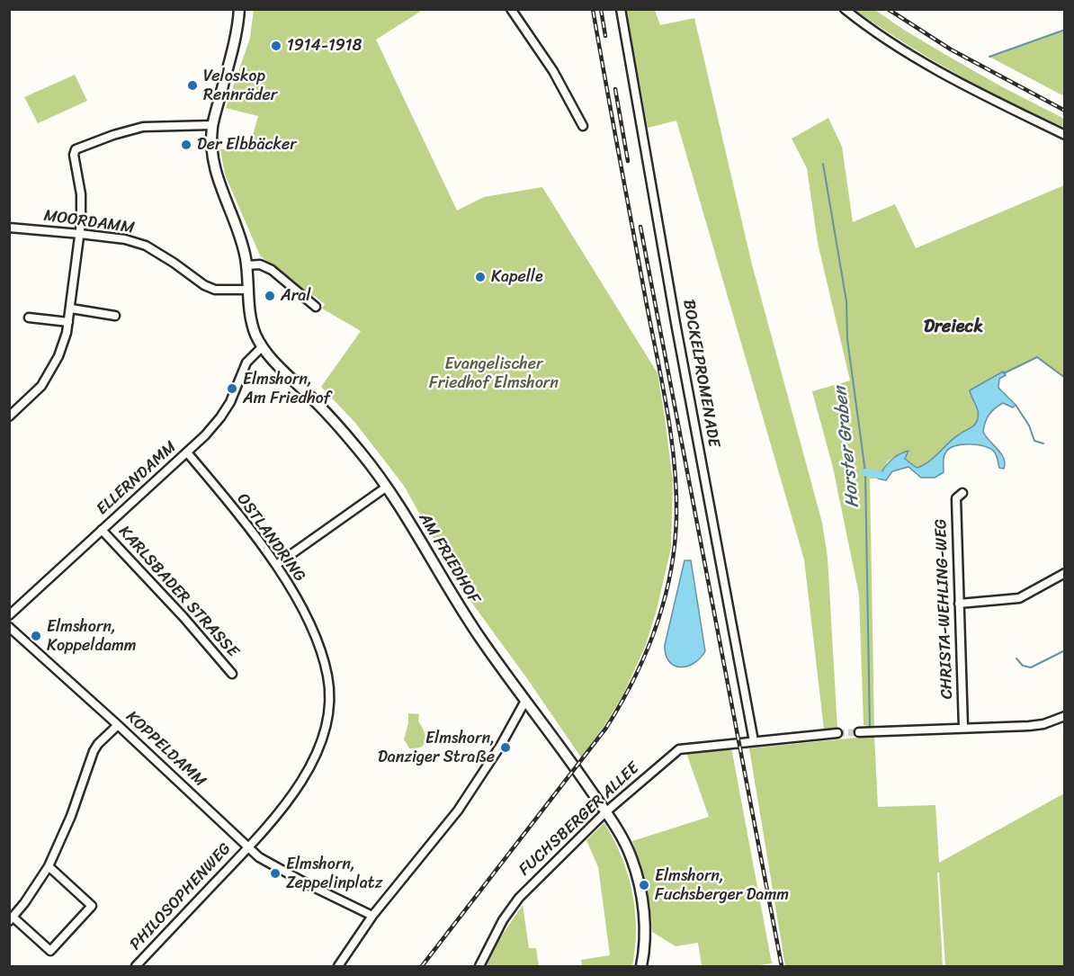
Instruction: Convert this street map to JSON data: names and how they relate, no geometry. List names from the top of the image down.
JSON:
{
  "streets": {
    "street": [
      "MOORDAMM",
      "BOCKELPROMENADE",
      "ELLERNDAMM",
      "OSTLANDRING",
      "AM FRIEDHOF",
      "KARLSBADER STRASSE",
      "CHRISTA-WEHLING-WEG",
      "KOPPELDAMM",
      "FUCHSBERGER ALLEE",
      "PHILOSOPHENWEG"
    ]
  },
  "crossings": [
    ["MOORDAMM", "AM FRIEDHOF"],
    ["BOCKELPROMENADE", "FUCHSBERGER ALLEE"],
    ["ELLERNDAMM", "OSTLANDRING"],
    ["ELLERNDAMM", "AM FRIEDHOF"],
    ["ELLERNDAMM", "KARLSBADER STRASSE"],
    ["OSTLANDRING", "KOPPELDAMM"],
    ["OSTLANDRING", "PHILOSOPHENWEG"],
    ["AM FRIEDHOF", "FUCHSBERGER ALLEE"],
    ["KOPPELDAMM", "PHILOSOPHENWEG"]
  ],
  "districts": ["Dreieck"],
  "water": ["Horster Graben"],
  "parks": ["Evangelischer Friedhof Elmshorn"],
  "places": [
    "1914-1918",
    "Veloskop Rennräder",
    "Der Elbbäcker",
    "Kapelle",
    "Aral",
    "Elmshorn, Am Friedhof",
    "Elmshorn, Koppeldamm",
    "Elmshorn, Danziger Straße",
    "Elmshorn, Zeppelinplatz",
    "Elmshorn, Fuchsberger Damm"
  ]
}
